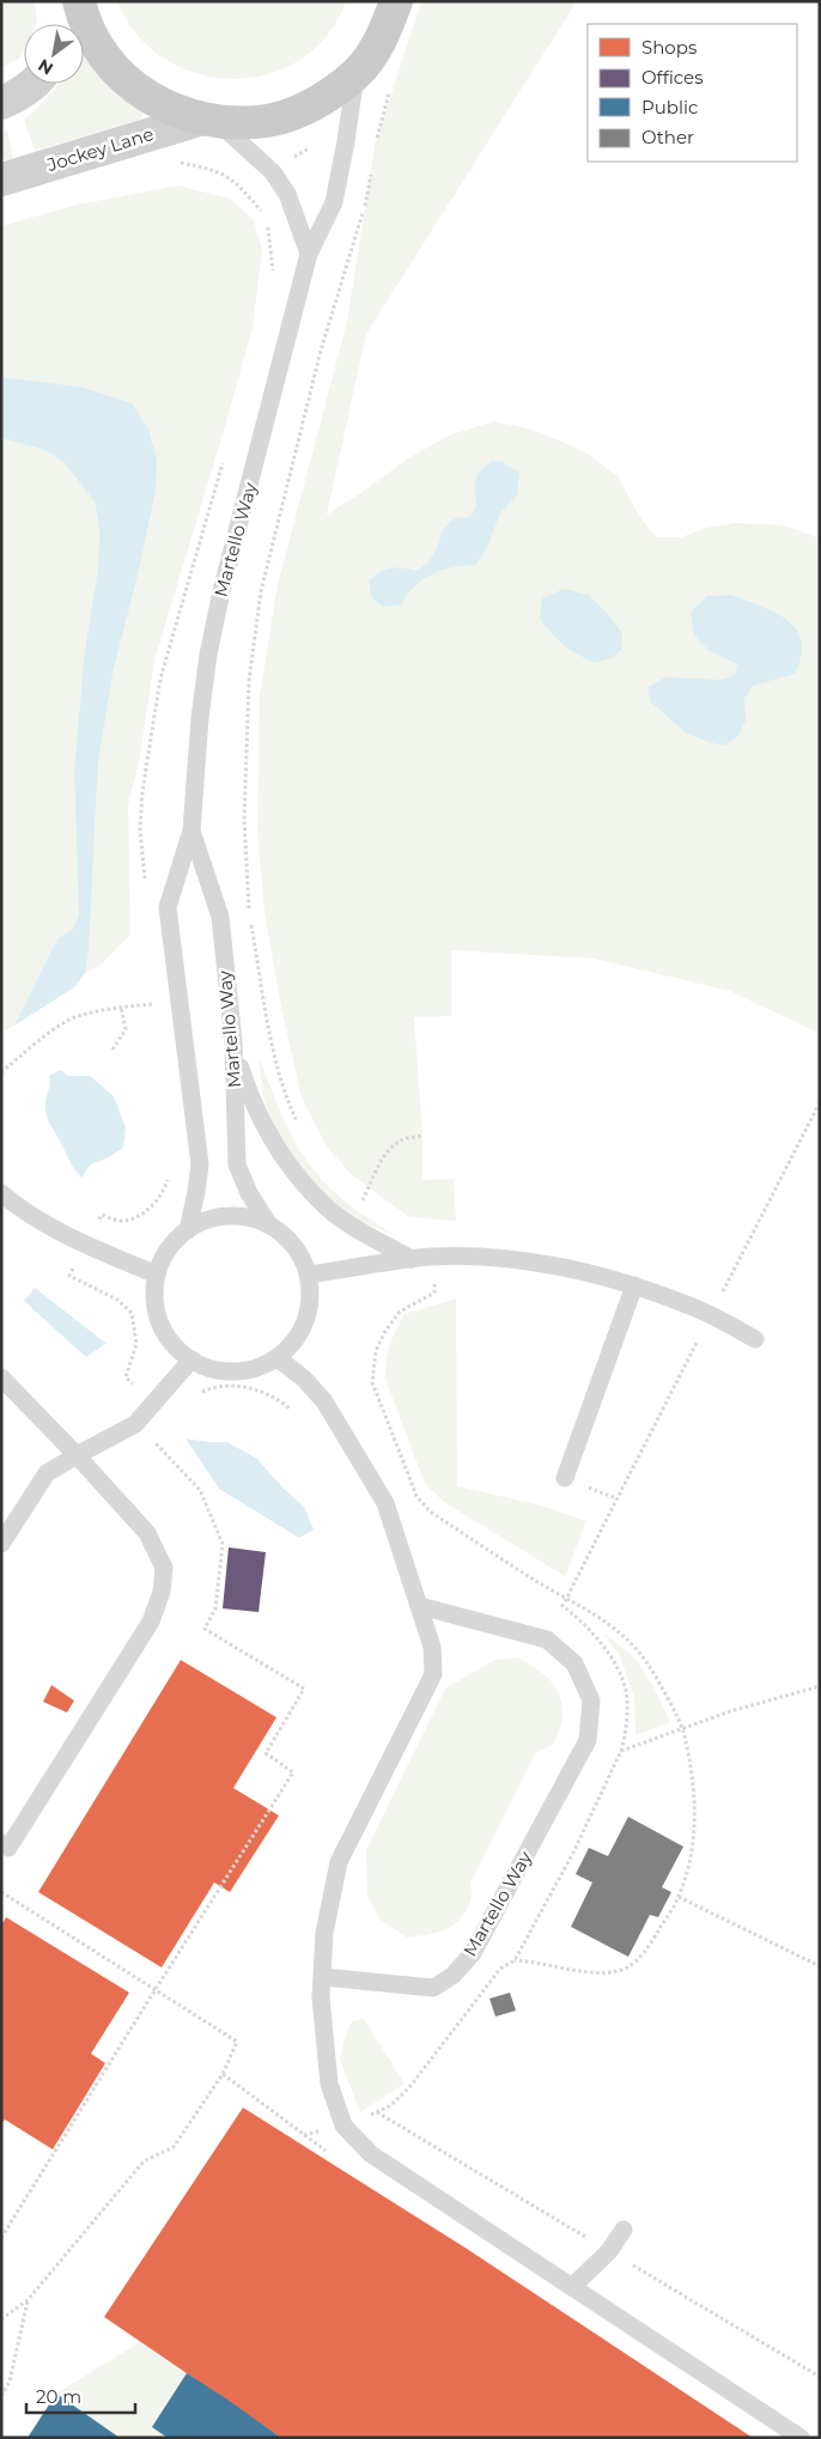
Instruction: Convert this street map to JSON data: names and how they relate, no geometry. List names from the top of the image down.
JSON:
{
  "streets": {
    "street": ["Jockey Lane"],
    "lane": ["Martello Way"]
  },
  "legend": [
    "Shops",
    "Offices",
    "Public",
    "Other"
  ],
  "scale_bar": "20 m",
  "north": "bottom left"
}
